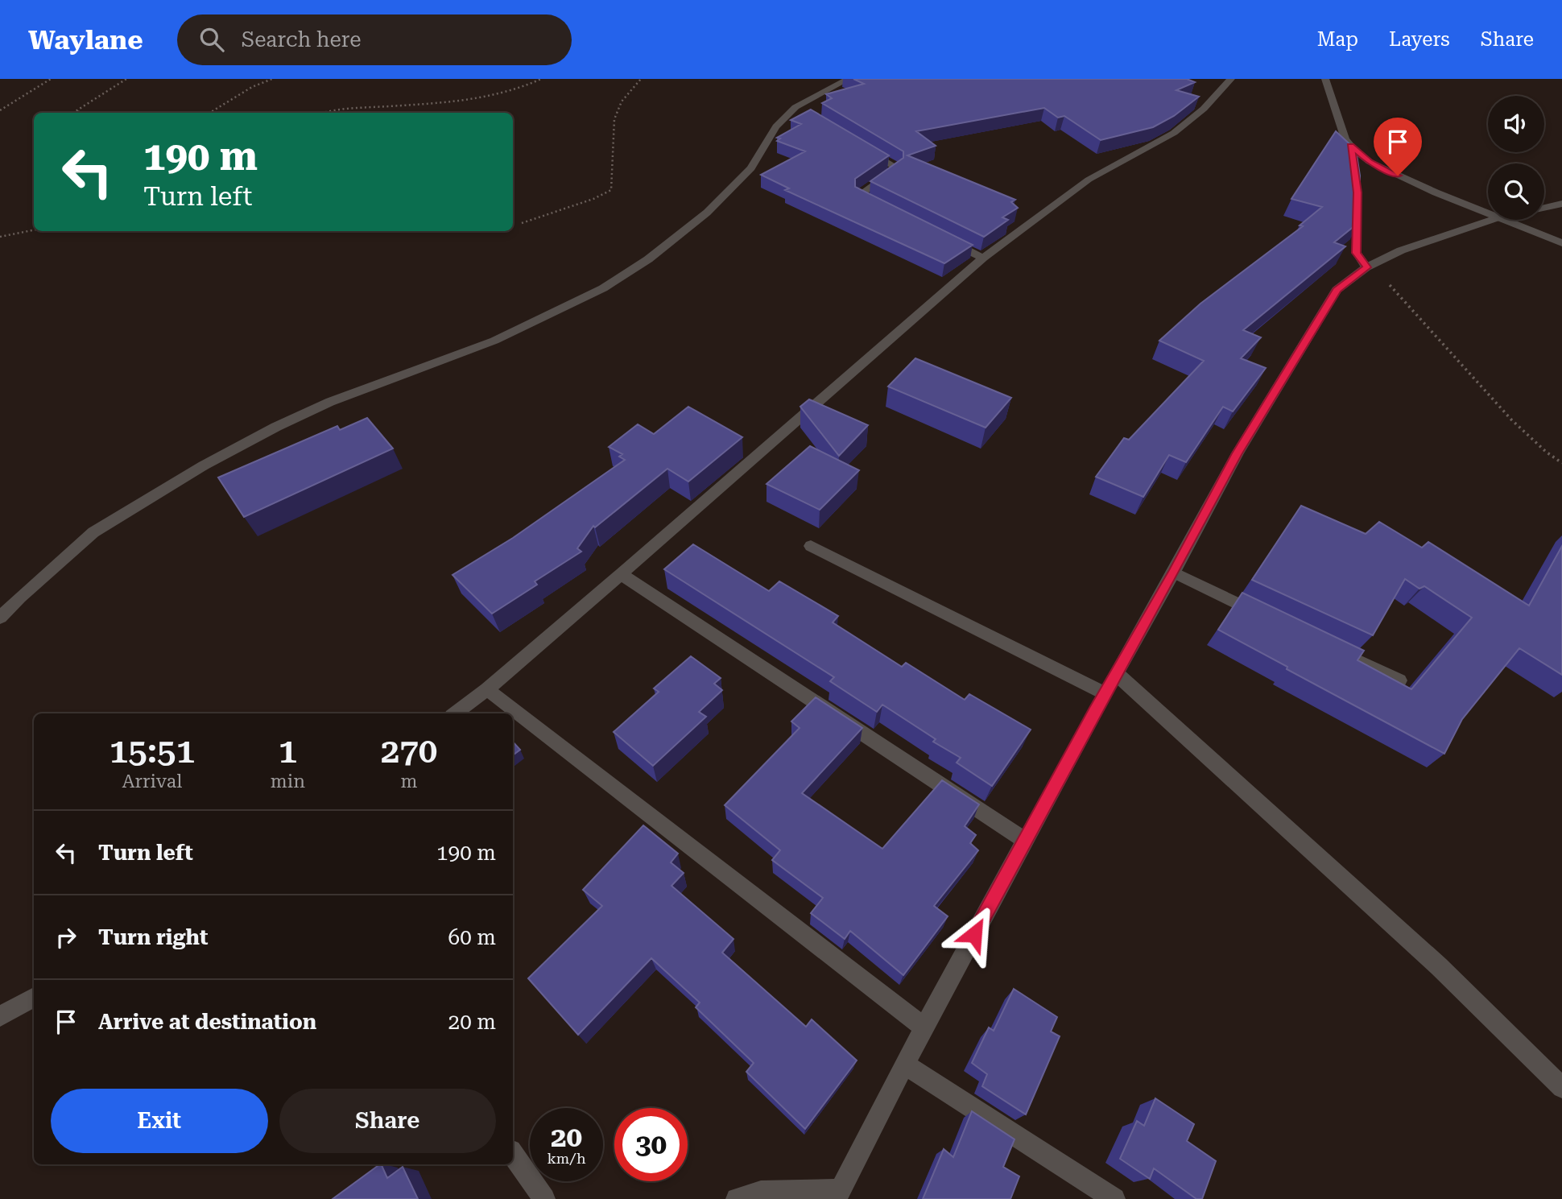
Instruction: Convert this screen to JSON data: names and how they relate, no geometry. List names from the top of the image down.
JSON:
{
  "page": {
    "header": "Waylane",
    "search": "Search here",
    "nav": ["Map", "Layers", "Share"],
    "turn": ["190 m", "Turn left"],
    "eta": [
      "15:51",
      "Arrival",
      "1",
      "min",
      "270",
      "m"
    ],
    "list": [
      {
        "name": "Turn left",
        "value": "190 m"
      },
      {
        "name": "Turn right",
        "value": "60 m"
      },
      {
        "name": "Arrive at destination",
        "value": "20 m"
      }
    ],
    "buttons": ["Exit", "Share"],
    "speed": "20 km/h",
    "limit": "30"
  }
}
